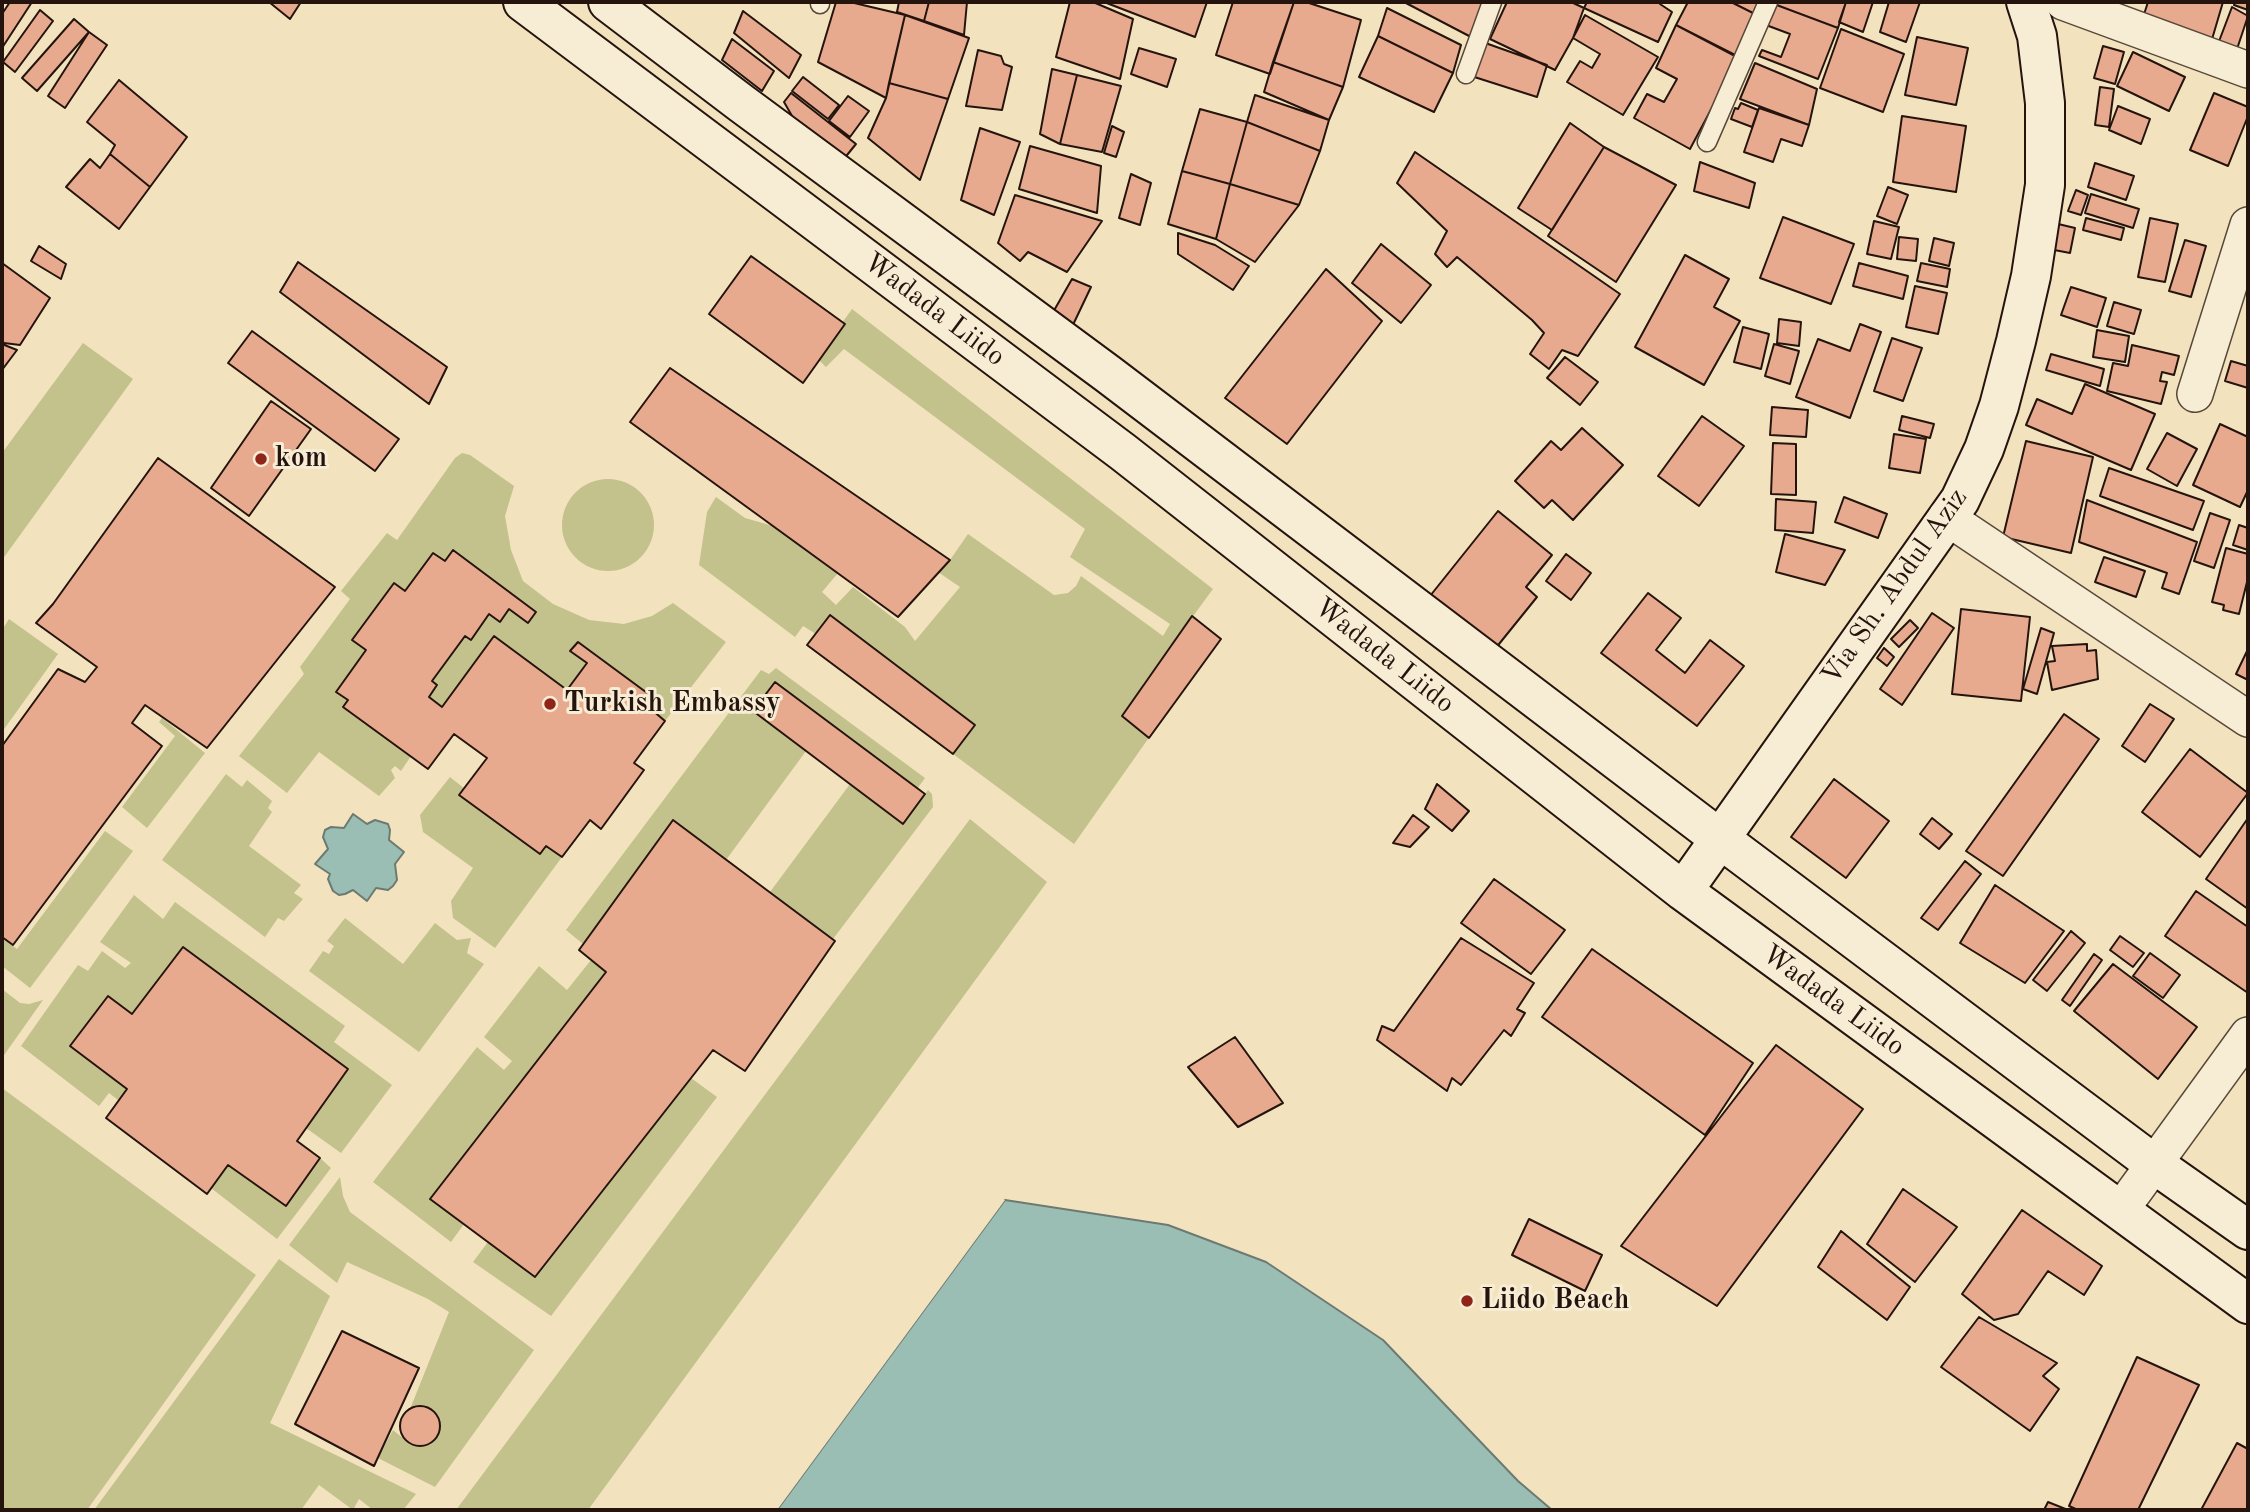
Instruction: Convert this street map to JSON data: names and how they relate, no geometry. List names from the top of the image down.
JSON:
{
  "streets": {
    "main road": ["Wadada Liido", "Via Sh. Abdul Aziz"]
  },
  "crossings": [
    ["Wadada Liido", "Via Sh. Abdul Aziz"]
  ],
  "places": ["kom", "Turkish Embassy", "Liido Beach"]
}
